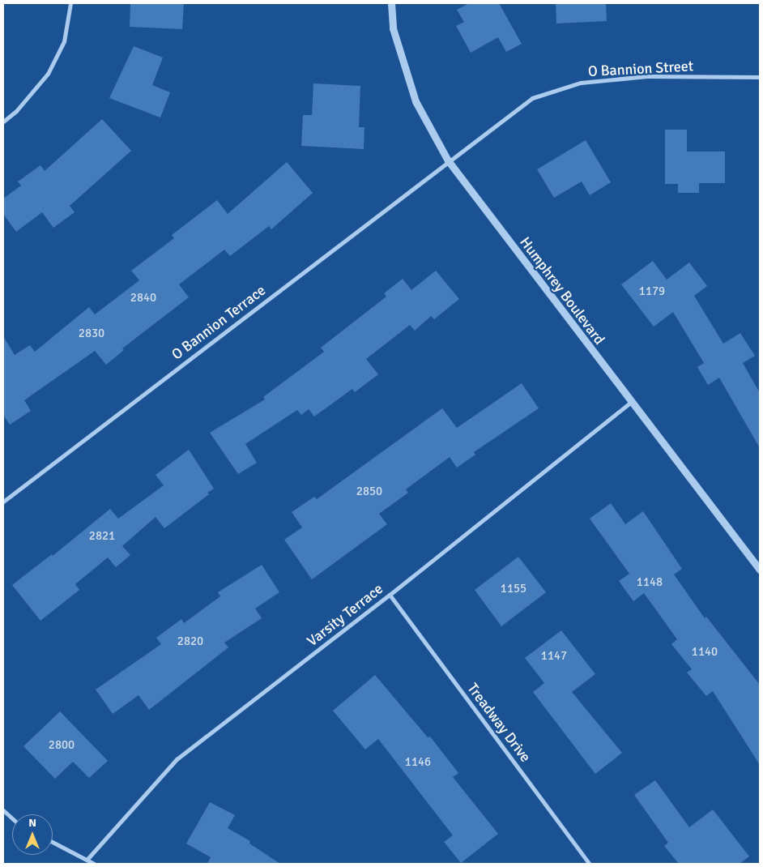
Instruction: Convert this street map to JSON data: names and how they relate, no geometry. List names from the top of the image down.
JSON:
{
  "streets": {
    "street": [
      "O Bannion Street",
      "Humphrey Boulevard",
      "O Bannion Terrace",
      "Varsity Terrace",
      "Treadway Drive"
    ]
  },
  "crossings": [
    ["O Bannion Street", "Humphrey Boulevard"],
    ["O Bannion Street", "O Bannion Terrace"],
    ["Humphrey Boulevard", "O Bannion Terrace"],
    ["Humphrey Boulevard", "Varsity Terrace"],
    ["Varsity Terrace", "Treadway Drive"]
  ],
  "house_numbers": [
    "1179",
    "2840",
    "2830",
    "2850",
    "2821",
    "1148",
    "1155",
    "2820",
    "1140",
    "1147",
    "2800",
    "1146"
  ],
  "north": "top"
}
